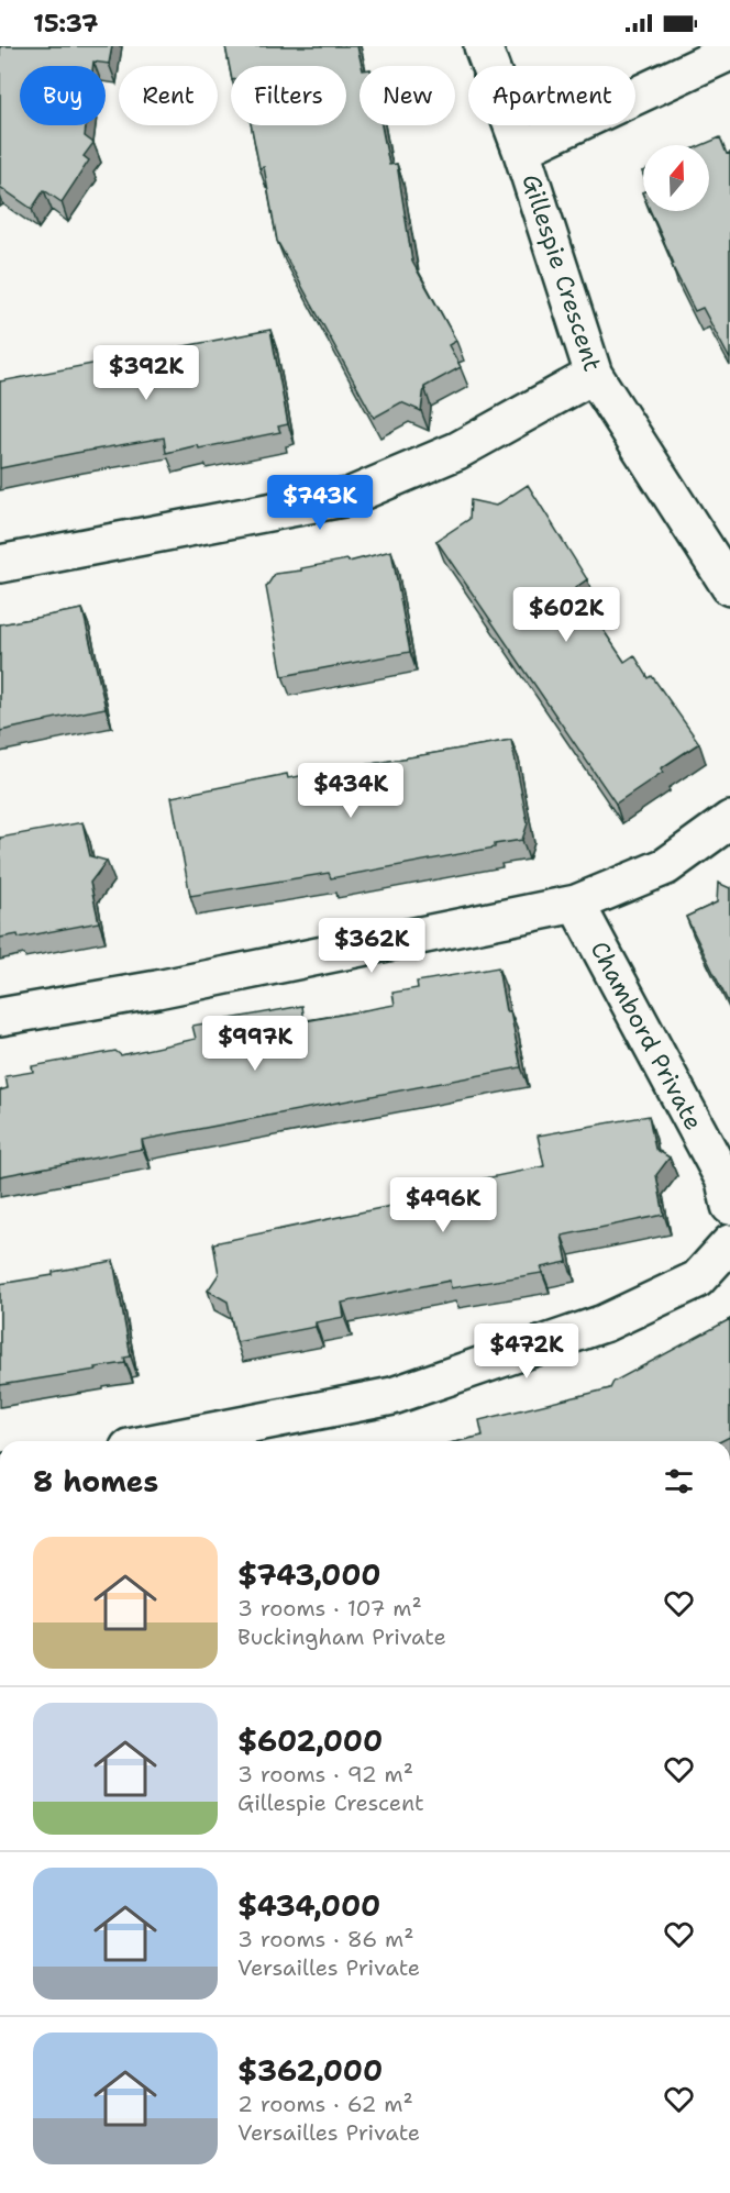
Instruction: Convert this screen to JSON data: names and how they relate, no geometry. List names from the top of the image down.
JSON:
{
  "streets": {
    "street": ["Gillespie Crescent", "Chambord Private"]
  },
  "north": "top",
  "page": {
    "status": "15:37",
    "chip": [
      "Buy",
      "Rent",
      "Filters",
      "New",
      "Apartment"
    ],
    "price": [
      "$392K",
      "$743K",
      "$602K",
      "$434K",
      "$362K",
      "$997K",
      "$496K",
      "$472K"
    ],
    "heading": "8 homes",
    "list": [
      {
        "name": "$743,000",
        "note": "3 rooms · 107 m² · Buckingham Private"
      },
      {
        "name": "$602,000",
        "note": "3 rooms · 92 m² · Gillespie Crescent"
      },
      {
        "name": "$434,000",
        "note": "3 rooms · 86 m² · Versailles Private"
      },
      {
        "name": "$362,000",
        "note": "2 rooms · 62 m² · Versailles Private"
      }
    ]
  }
}
